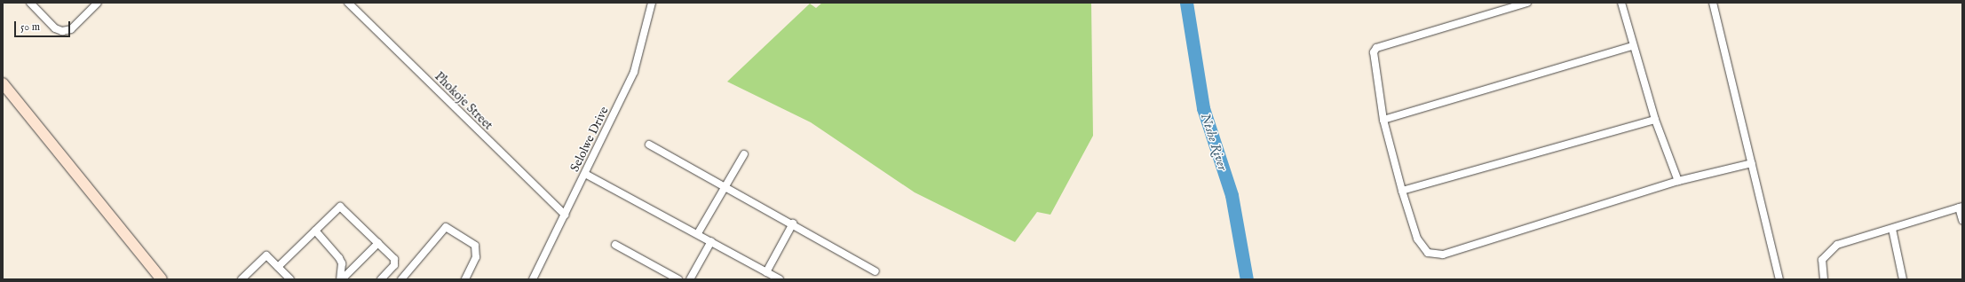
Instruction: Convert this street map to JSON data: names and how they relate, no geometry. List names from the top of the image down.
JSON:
{
  "streets": {
    "street": ["Phokoje Street", "Selolwe Drive"]
  },
  "crossings": [
    ["Phokoje Street", "Selolwe Drive"]
  ],
  "water": ["Ntshe River"],
  "scale_bar": "50 m"
}
